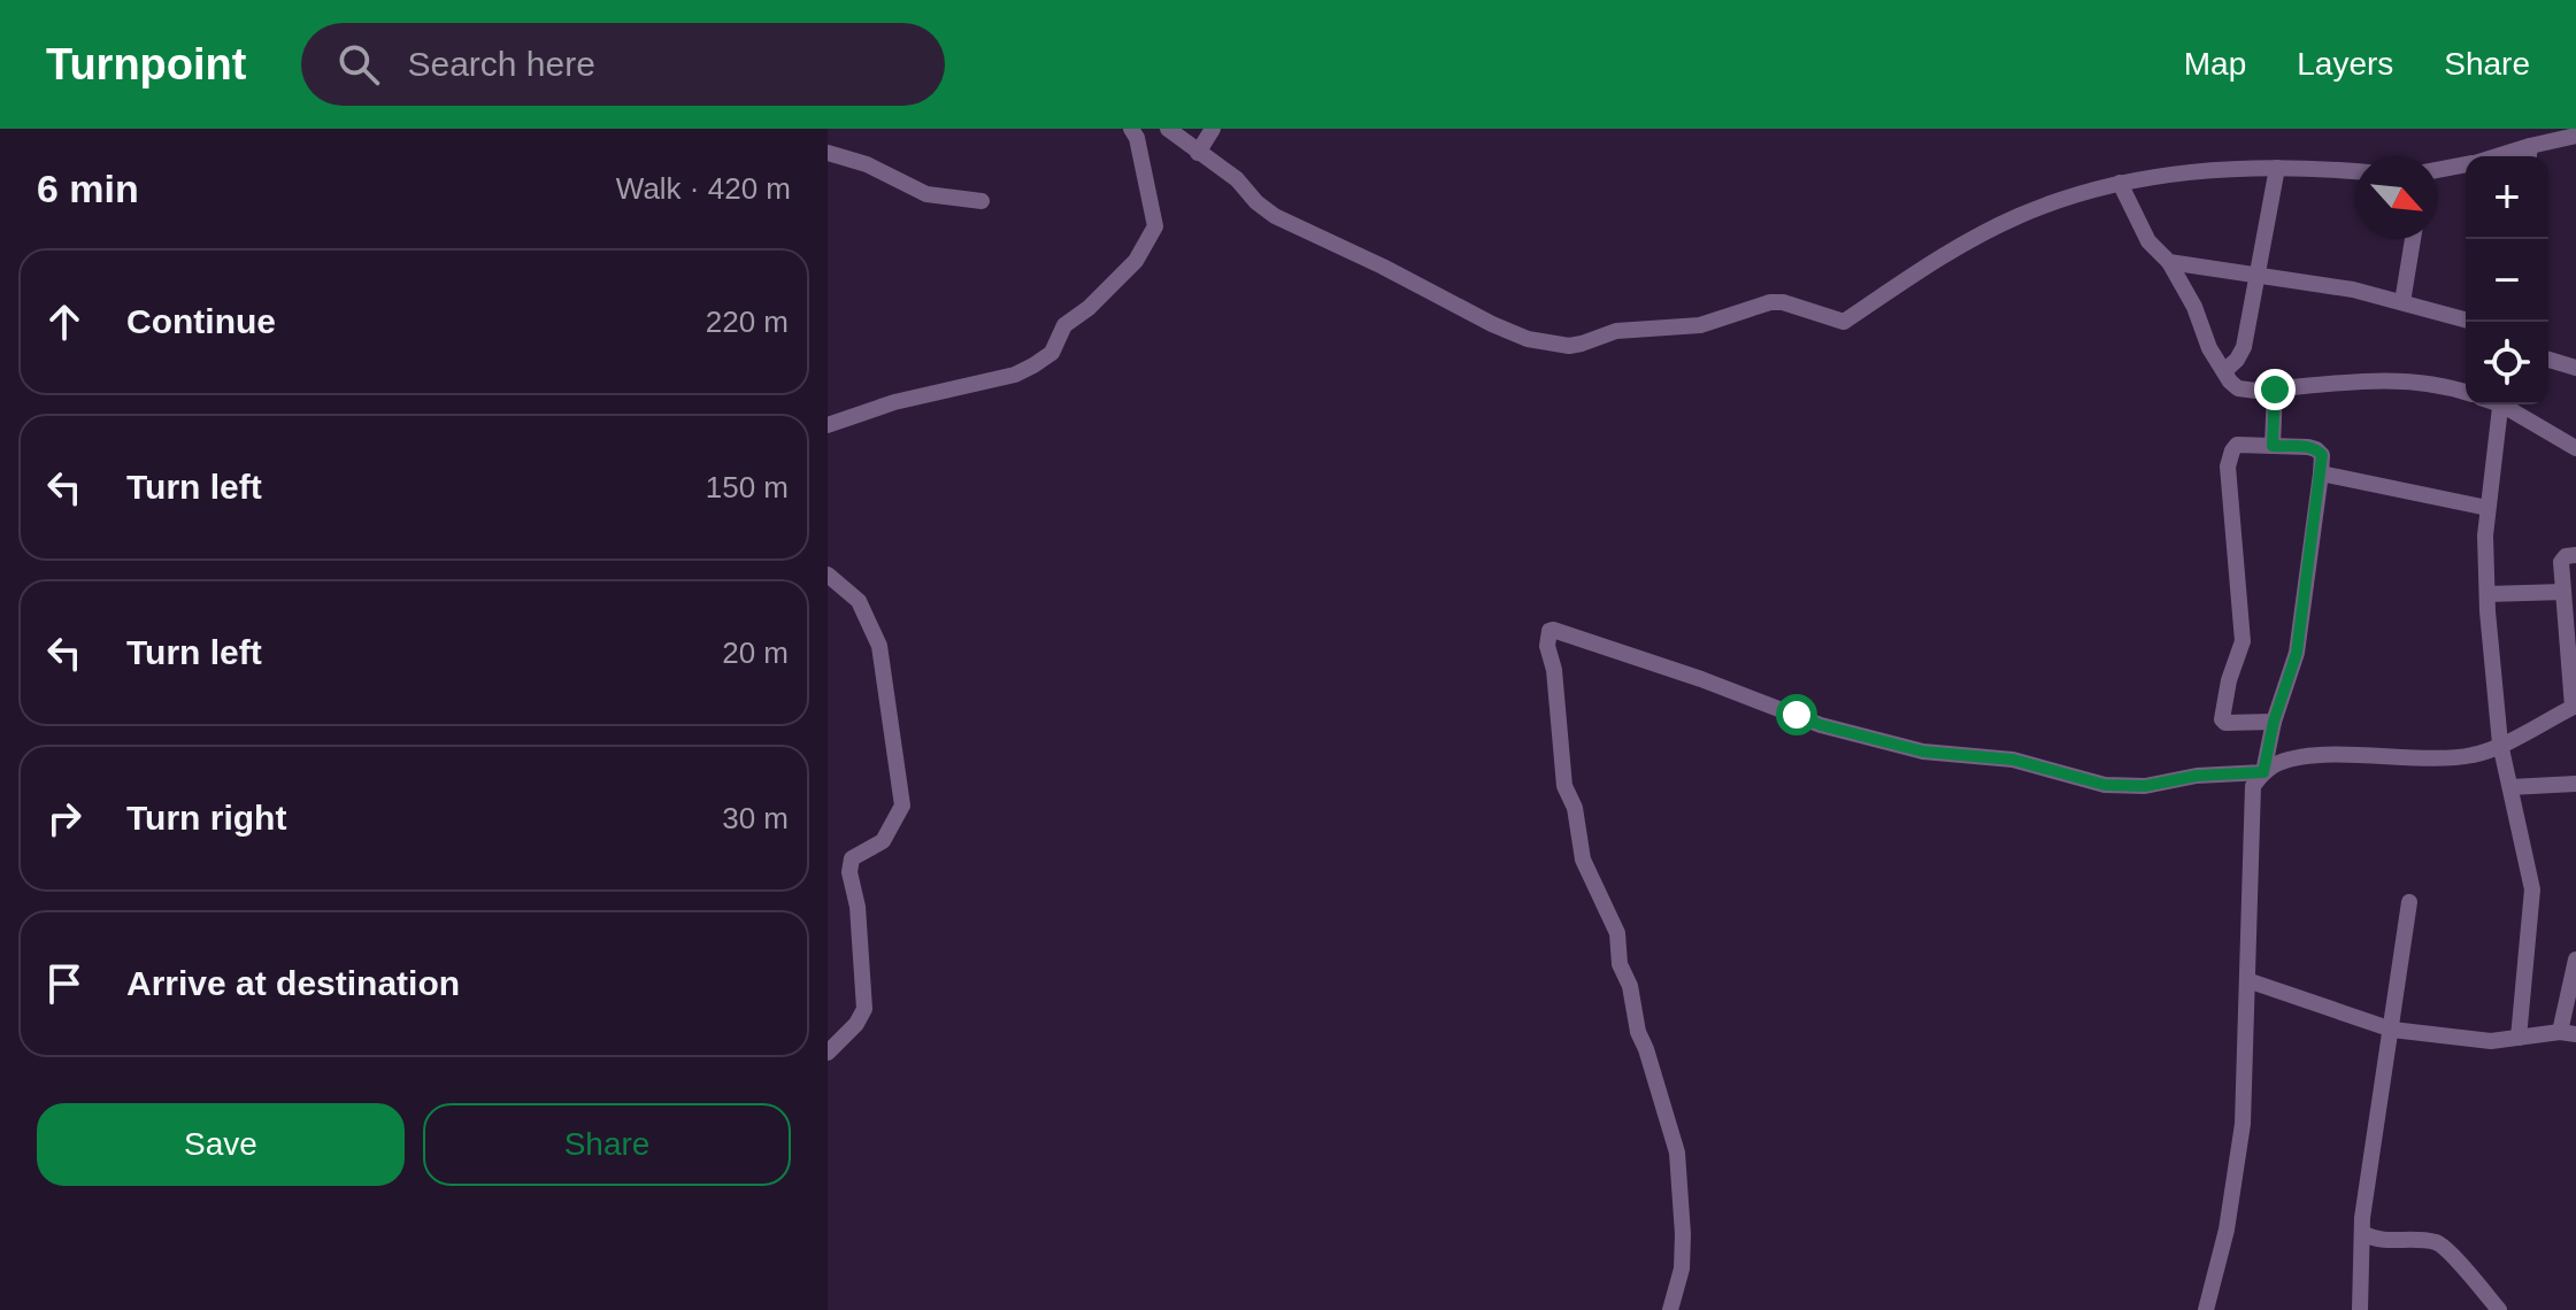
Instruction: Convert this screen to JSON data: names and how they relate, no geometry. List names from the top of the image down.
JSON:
{
  "north": "bottom right",
  "page": {
    "header": "Turnpoint",
    "search": "Search here",
    "nav": ["Map", "Layers", "Share"],
    "heading": ["6 min", "Walk · 420 m"],
    "map_buttons": ["+", "−"],
    "list": [
      ["Continue", "220 m"],
      ["Turn left", "150 m"],
      ["Turn left", "20 m"],
      ["Turn right", "30 m"],
      "Arrive at destination"
    ],
    "buttons": ["Save", "Share"]
  }
}
